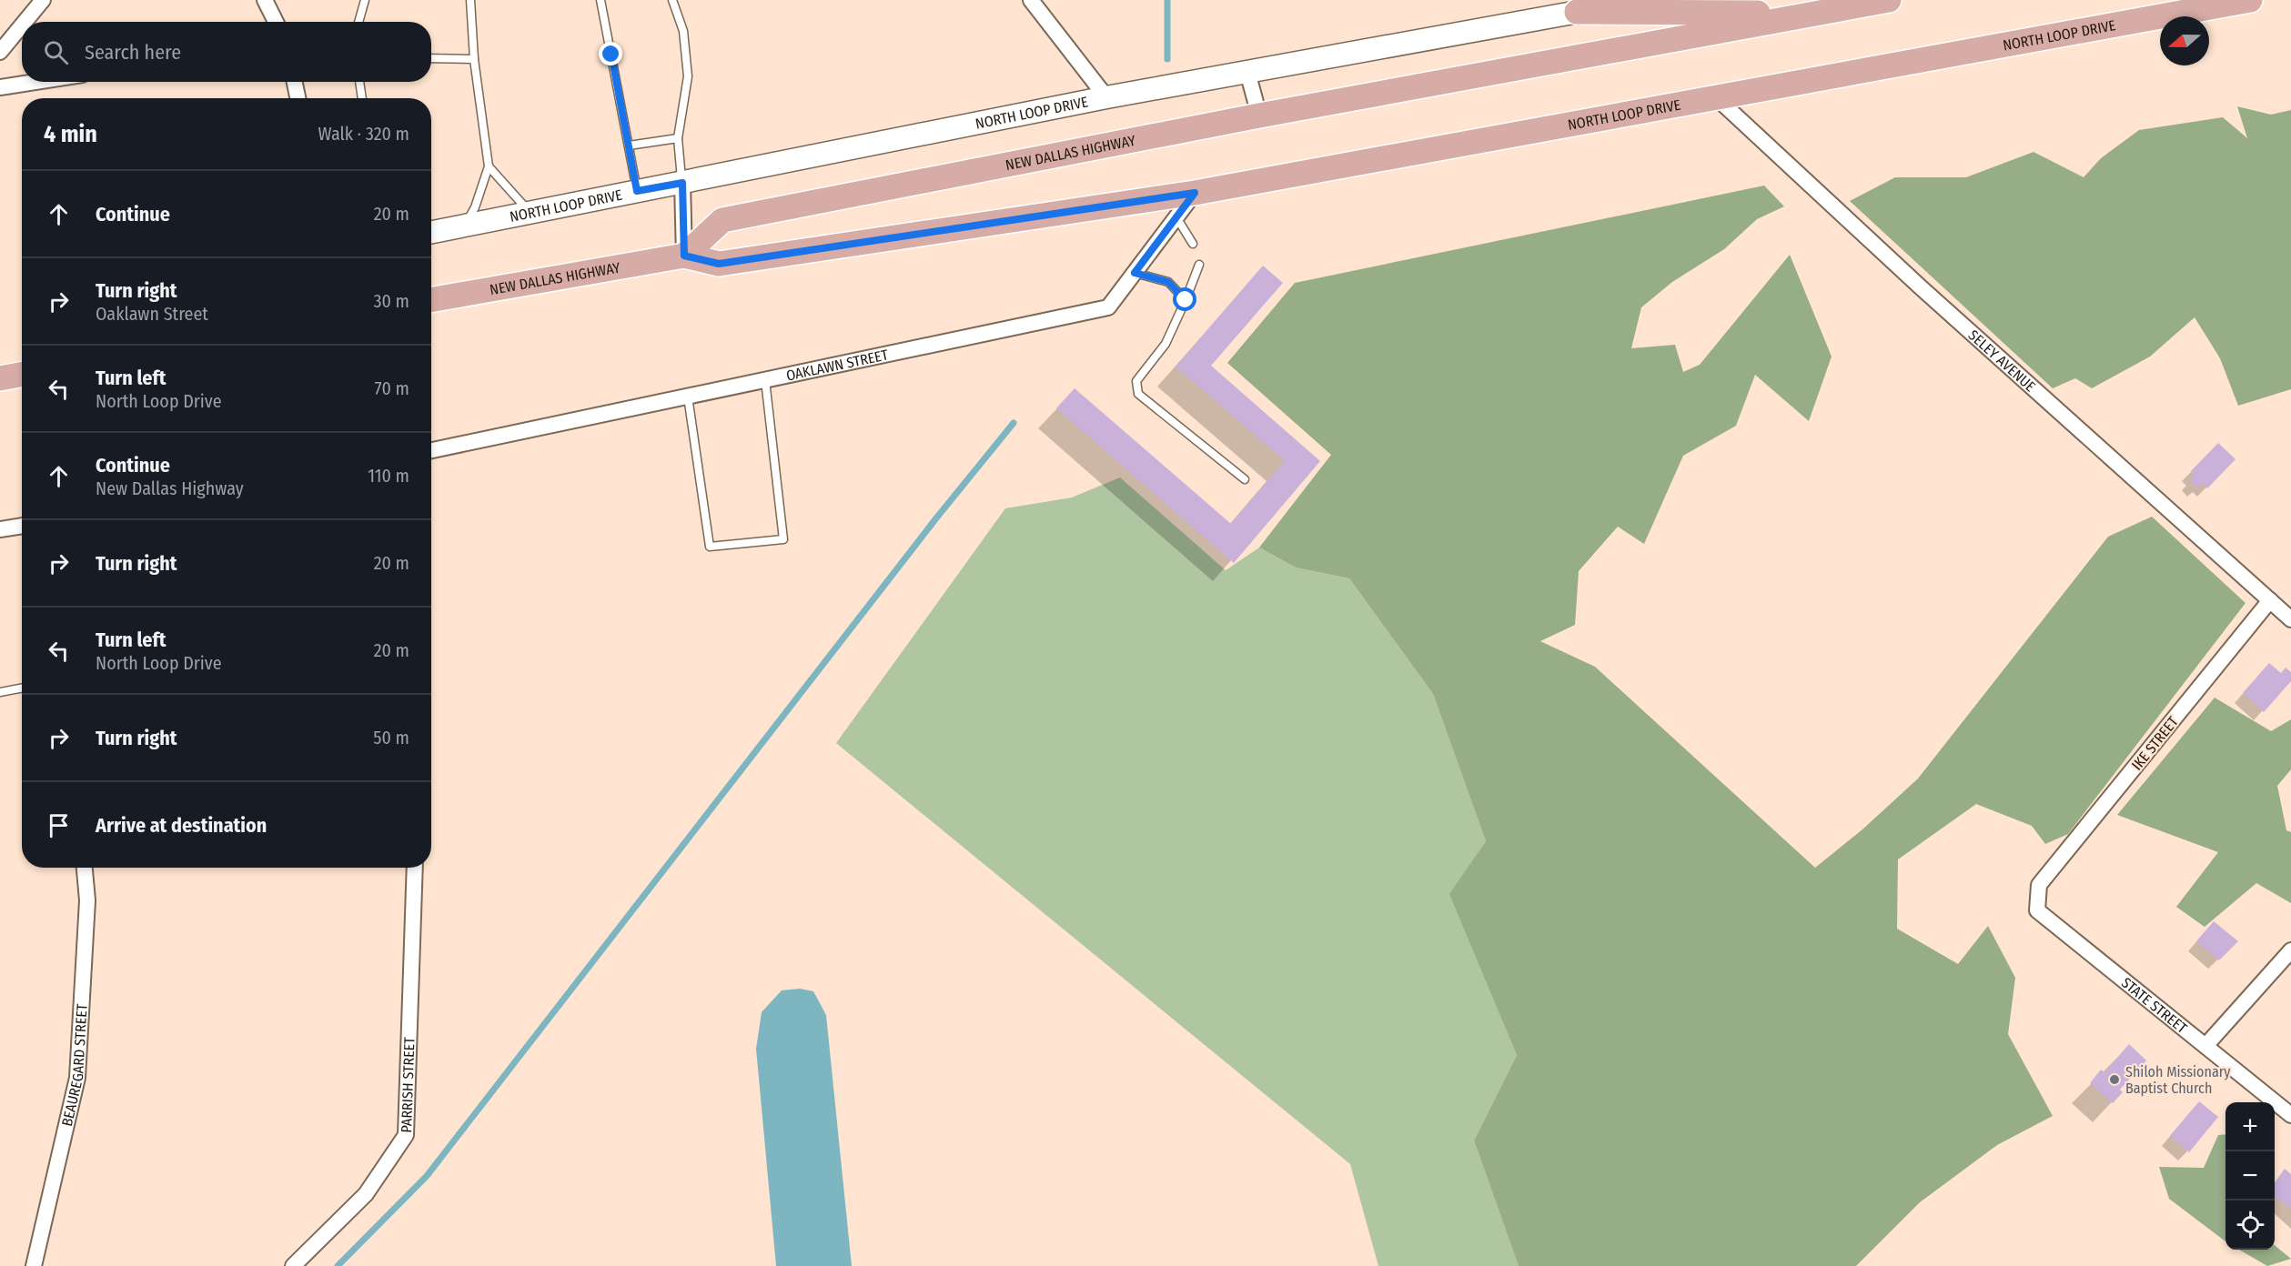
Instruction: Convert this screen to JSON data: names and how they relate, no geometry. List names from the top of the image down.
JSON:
{
  "streets": {
    "main road": ["NORTH LOOP DRIVE", "NEW DALLAS HIGHWAY"],
    "street": [
      "SELEY AVENUE",
      "OAKLAWN STREET",
      "IKE STREET",
      "STATE STREET",
      "BEAUREGARD STREET",
      "PARRISH STREET"
    ]
  },
  "crossings": [
    ["NORTH LOOP DRIVE", "NEW DALLAS HIGHWAY"],
    ["NORTH LOOP DRIVE", "SELEY AVENUE"],
    ["NORTH LOOP DRIVE", "OAKLAWN STREET"],
    ["SELEY AVENUE", "IKE STREET"],
    ["IKE STREET", "STATE STREET"]
  ],
  "places": ["Shiloh Missionary Baptist Church"],
  "north": "left",
  "page": {
    "search": "Search here",
    "heading": ["4 min", "Walk · 320 m"],
    "list": [
      ["Continue", "20 m"],
      ["Turn right", "Oaklawn Street", "30 m"],
      ["Turn left", "North Loop Drive", "70 m"],
      ["Continue", "New Dallas Highway", "110 m"],
      ["Turn right", "20 m"],
      ["Turn left", "North Loop Drive", "20 m"],
      ["Turn right", "50 m"],
      "Arrive at destination"
    ],
    "map_buttons": ["+", "−"]
  }
}
